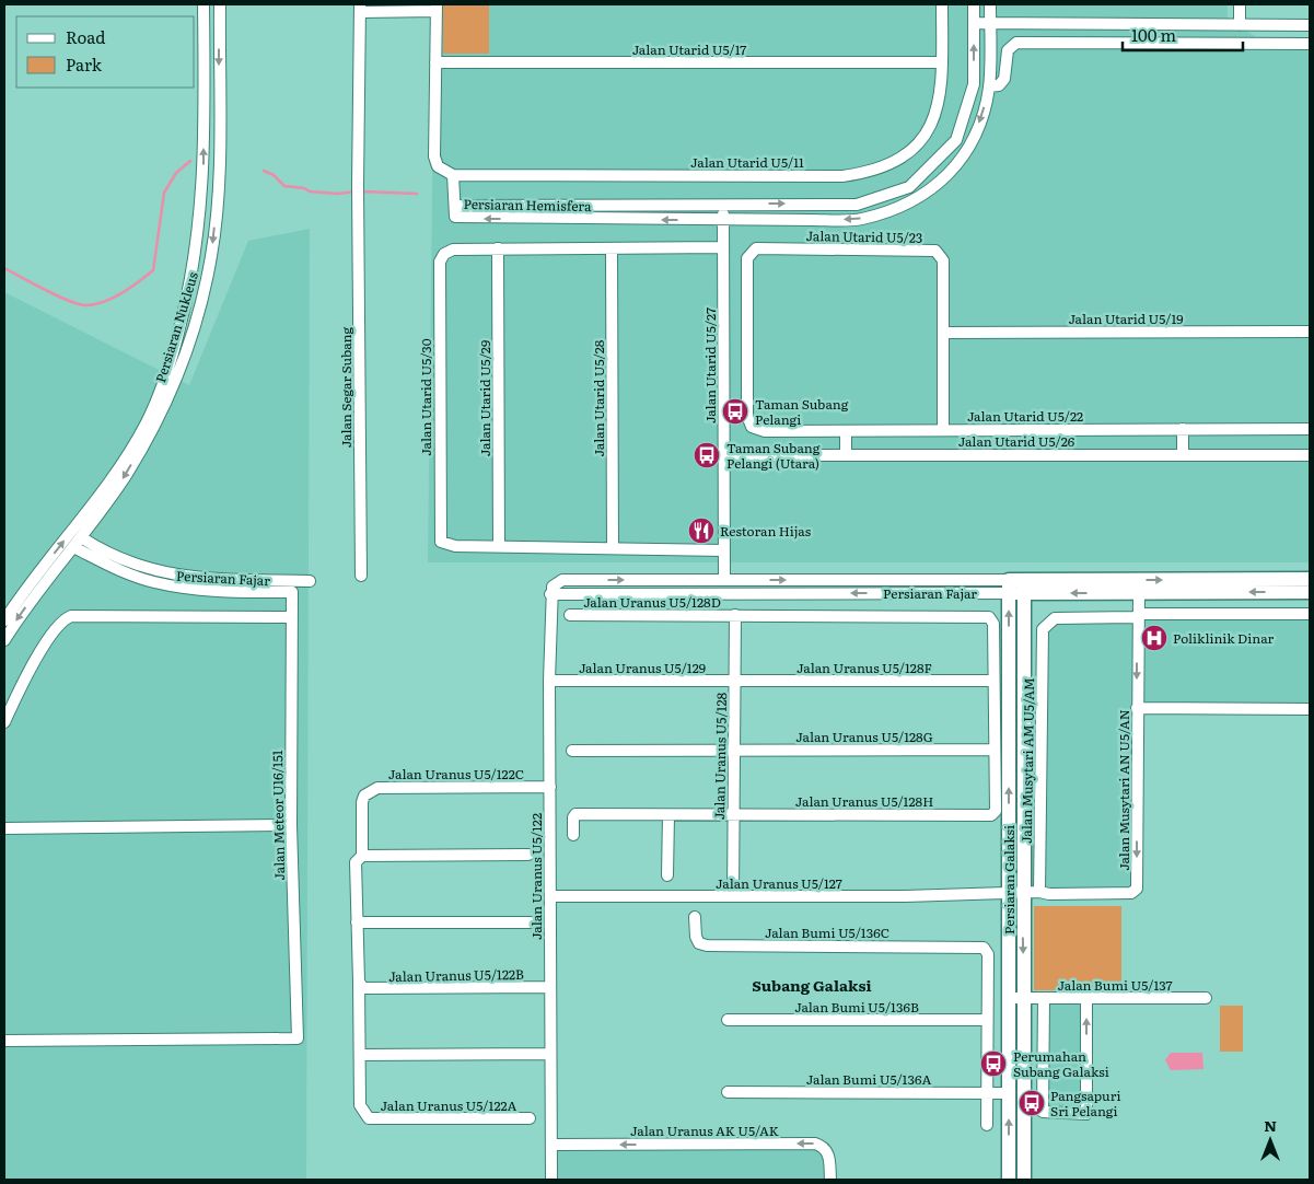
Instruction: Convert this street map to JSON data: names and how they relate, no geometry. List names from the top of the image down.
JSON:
{
  "streets": {
    "main road": ["Persiaran Fajar", "Persiaran Galaksi"],
    "street": [
      "Jalan Utarid U5/17",
      "Jalan Utarid U5/11",
      "Persiaran Hemisfera",
      "Jalan Utarid U5/23",
      "Jalan Utarid U5/19",
      "Persiaran Nukleus",
      "Jalan Utarid U5/27",
      "Jalan Segar Subang",
      "Jalan Utarid U5/30",
      "Jalan Utarid U5/29",
      "Jalan Utarid U5/28",
      "Jalan Utarid U5/22",
      "Jalan Utarid U5/26",
      "Jalan Uranus U5/128D",
      "Jalan Uranus U5/129",
      "Jalan Uranus U5/128F",
      "Jalan Uranus U5/128G",
      "Jalan Uranus U5/128",
      "Jalan Musytari AM U5/AM",
      "Jalan Uranus U5/122C",
      "Jalan Musytari AN U5/AN",
      "Jalan Uranus U5/128H",
      "Jalan Meteor U16/151",
      "Jalan Uranus U5/122",
      "Jalan Uranus U5/127",
      "Jalan Bumi U5/136C",
      "Jalan Uranus U5/122B",
      "Jalan Bumi U5/137",
      "Jalan Bumi U5/136B",
      "Jalan Bumi U5/136A",
      "Jalan Uranus U5/122A",
      "Jalan Uranus AK U5/AK"
    ]
  },
  "crossings": [
    ["Jalan Utarid U5/17", "Jalan Utarid U5/11"],
    ["Persiaran Hemisfera", "Jalan Utarid U5/27"],
    ["Jalan Utarid U5/23", "Jalan Utarid U5/19"],
    ["Jalan Utarid U5/23", "Jalan Utarid U5/22"],
    ["Persiaran Nukleus", "Persiaran Fajar"],
    ["Jalan Utarid U5/27", "Jalan Utarid U5/26"],
    ["Jalan Utarid U5/27", "Persiaran Fajar"],
    ["Jalan Utarid U5/30", "Jalan Utarid U5/29"],
    ["Persiaran Fajar", "Jalan Musytari AN U5/AN"],
    ["Persiaran Fajar", "Jalan Meteor U16/151"],
    ["Persiaran Fajar", "Jalan Uranus U5/122"],
    ["Persiaran Fajar", "Persiaran Galaksi"],
    ["Jalan Uranus U5/128D", "Jalan Uranus U5/128F"],
    ["Jalan Uranus U5/128D", "Jalan Uranus U5/128"],
    ["Jalan Uranus U5/129", "Jalan Uranus U5/128F"],
    ["Jalan Uranus U5/129", "Jalan Uranus U5/128"],
    ["Jalan Uranus U5/129", "Jalan Uranus U5/122"],
    ["Jalan Uranus U5/128F", "Jalan Uranus U5/128"],
    ["Jalan Uranus U5/128G", "Jalan Uranus U5/128"],
    ["Jalan Uranus U5/128G", "Jalan Uranus U5/128H"],
    ["Jalan Uranus U5/128", "Jalan Uranus U5/128H"],
    ["Jalan Uranus U5/128", "Jalan Uranus U5/127"],
    ["Jalan Musytari AM U5/AM", "Jalan Musytari AN U5/AN"],
    ["Jalan Uranus U5/122C", "Jalan Uranus U5/122"],
    ["Jalan Uranus U5/122C", "Jalan Uranus U5/122A"],
    ["Jalan Uranus U5/122", "Jalan Uranus U5/127"],
    ["Jalan Uranus U5/122", "Jalan Uranus U5/122B"],
    ["Jalan Uranus U5/122", "Jalan Uranus AK U5/AK"],
    ["Persiaran Galaksi", "Jalan Uranus U5/127"],
    ["Persiaran Galaksi", "Jalan Bumi U5/137"],
    ["Persiaran Galaksi", "Jalan Bumi U5/136A"],
    ["Jalan Bumi U5/136C", "Jalan Bumi U5/136B"],
    ["Jalan Uranus U5/122B", "Jalan Uranus U5/122A"]
  ],
  "one_way": ["Jalan Uranus AK U5/AK"],
  "districts": ["Subang Galaksi"],
  "places": {
    "bus stop": [
      "Taman Subang Pelangi",
      "Taman Subang Pelangi (Utara)",
      "Perumahan Subang Galaksi",
      "Pangsapuri Sri Pelangi"
    ],
    "restaurant": ["Restoran Hijas"],
    "hospital": ["Poliklinik Dinar"]
  },
  "legend": ["Road", "Park"],
  "scale_bar": "100 m",
  "north": "top"
}
